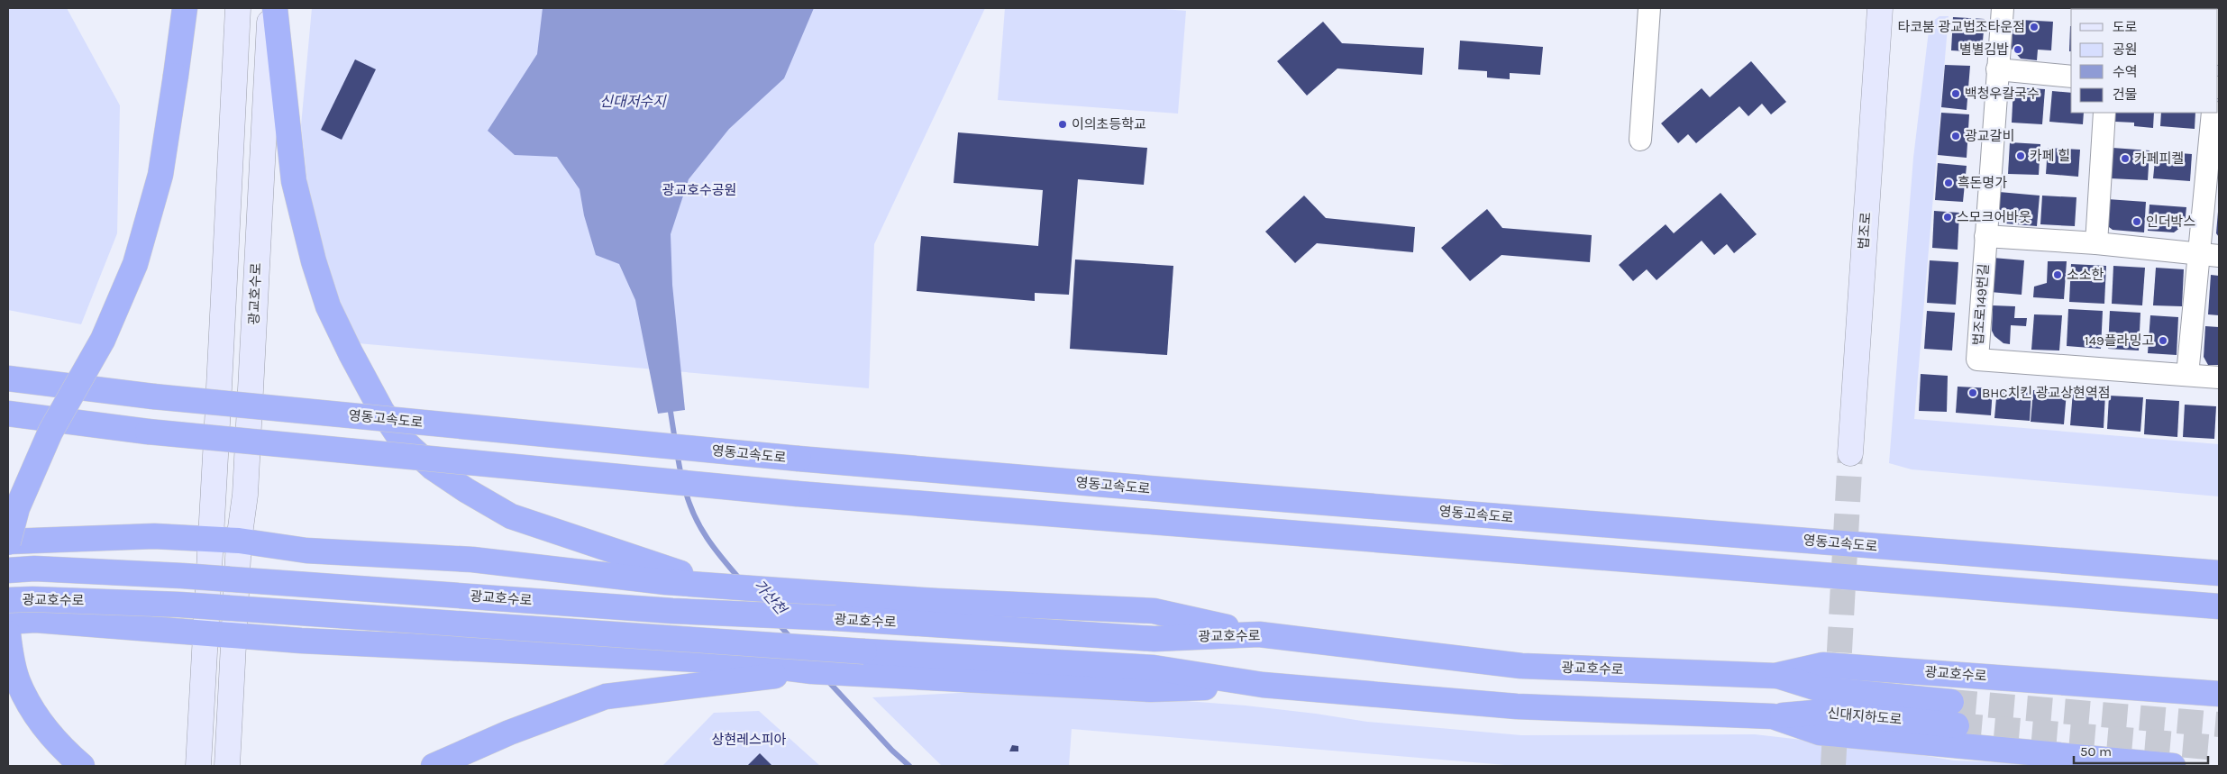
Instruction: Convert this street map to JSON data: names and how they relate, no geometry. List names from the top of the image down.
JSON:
{
  "streets": {
    "highway": ["광교호수로", "영동고속도로", "신대지하도로"],
    "main road": ["법조로"],
    "street": ["법조로149번길"]
  },
  "crossings": [
    ["광교호수로", "신대지하도로"]
  ],
  "water": ["신대저수지", "가산천"],
  "parks": ["광교호수공원", "상현레스피아"],
  "places": [
    "타코붐 광교법조타운점",
    "별별김밥",
    "백청우칼국수",
    "이의초등학교",
    "광교갈비",
    "카페 힐",
    "카페피켈",
    "흑돈명가",
    "스모크어바웃",
    "인더박스",
    "소소한",
    "149플라밍고",
    "BHC치킨 광교상현역점"
  ],
  "legend": [
    "도로",
    "공원",
    "수역",
    "건물"
  ],
  "scale_bar": "50 m"
}
